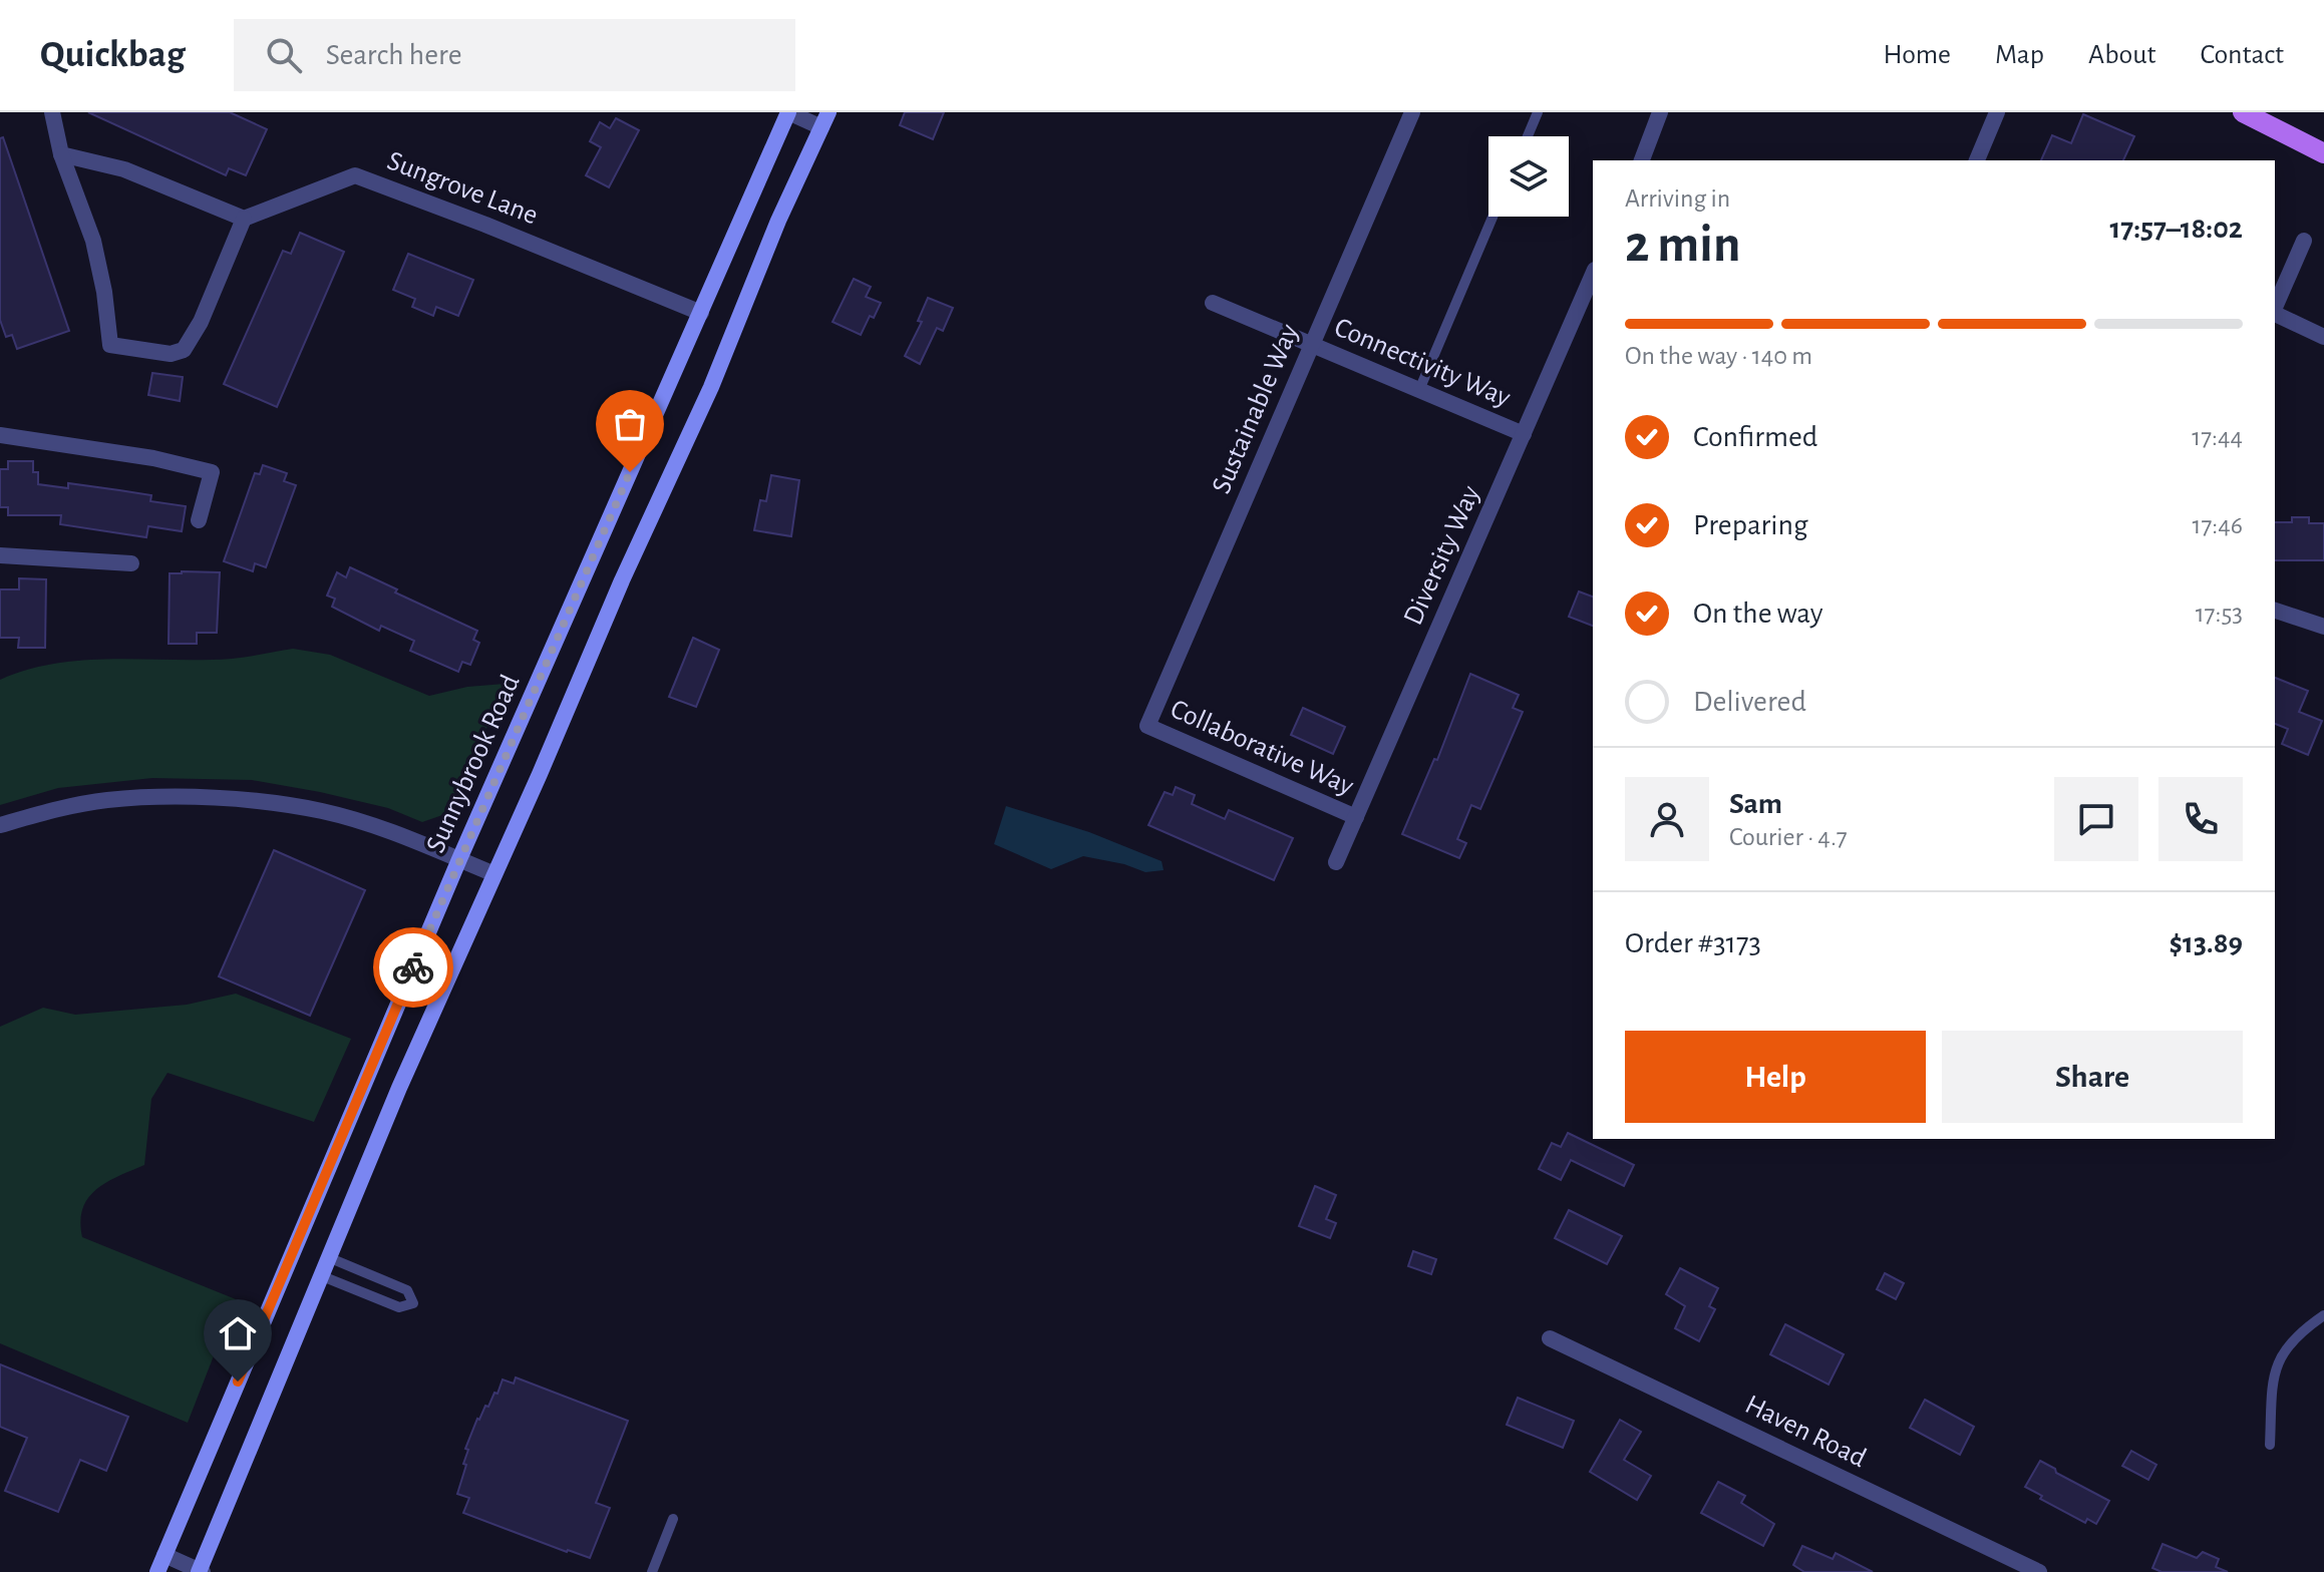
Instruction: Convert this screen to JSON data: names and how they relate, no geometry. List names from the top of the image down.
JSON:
{
  "streets": {
    "main road": ["Sunnybrook Road"],
    "street": [
      "Sungrove Lane",
      "Connectivity Way",
      "Sustainable Way",
      "Diversity Way",
      "Collaborative Way",
      "Haven Road"
    ]
  },
  "crossings": [
    ["Sungrove Lane", "Sunnybrook Road"],
    ["Connectivity Way", "Sustainable Way"],
    ["Connectivity Way", "Diversity Way"],
    ["Sustainable Way", "Collaborative Way"],
    ["Diversity Way", "Collaborative Way"]
  ],
  "page": {
    "header": "Quickbag",
    "search": "Search here",
    "nav": [
      "Home",
      "Map",
      "About",
      "Contact"
    ],
    "heading": ["2 min", "Arriving in", "17:57–18:02"],
    "panel": [
      "Sam",
      "Courier · 4.7",
      "Order #3173",
      "$13.89"
    ],
    "bar": "On the way · 140 m",
    "list": [
      ["Confirmed", "17:44"],
      ["Preparing", "17:46"],
      ["On the way", "17:53"],
      "Delivered"
    ],
    "buttons": ["Help", "Share"]
  }
}
